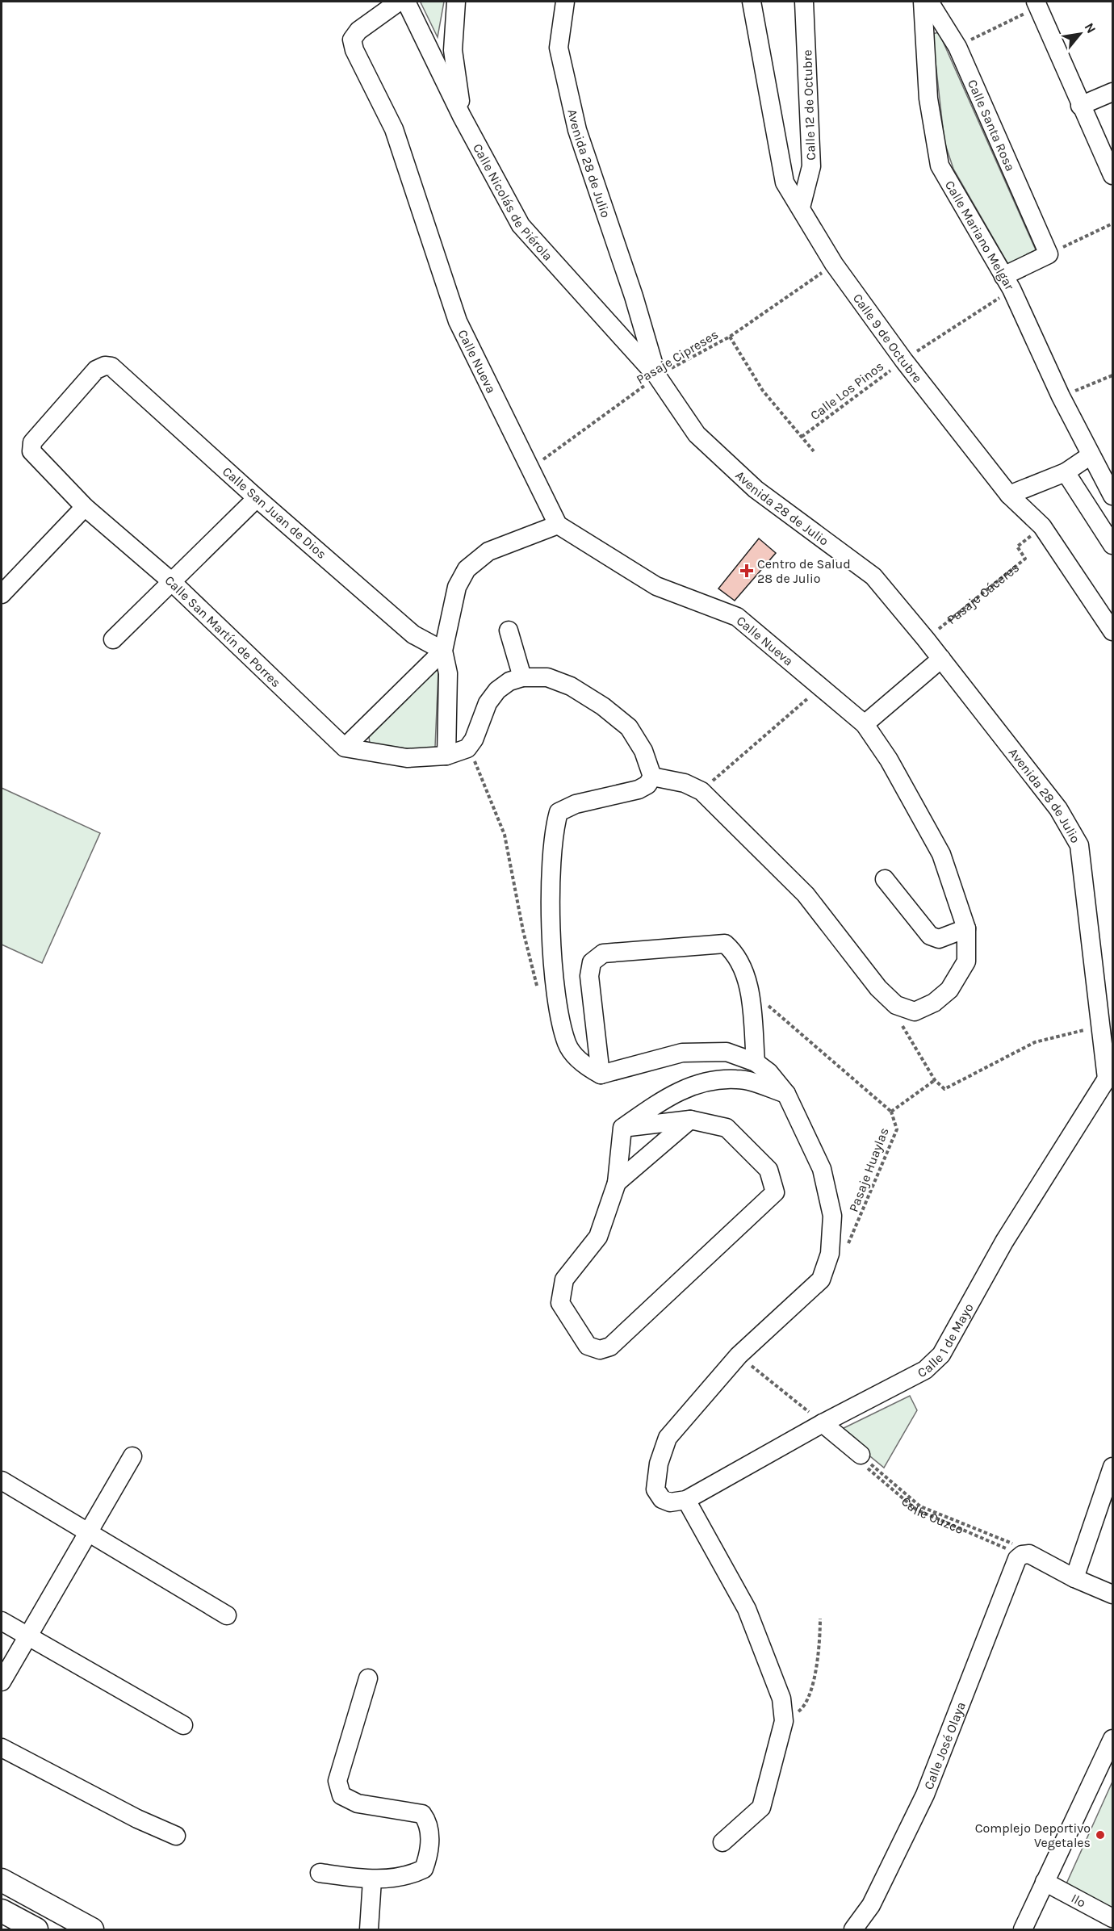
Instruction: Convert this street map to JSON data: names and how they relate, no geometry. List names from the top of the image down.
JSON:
{
  "streets": {
    "street": [
      "Calle 12 de Octubre",
      "Calle Santa Rosa",
      "Avenida 28 de Julio",
      "Calle Nicolás de Piérola",
      "Calle Mariano Melgar",
      "Calle 9 de Octubre",
      "Calle Nueva",
      "Calle San Juan de Dios",
      "Calle San Martín de Porres",
      "Calle 1 de Mayo",
      "Calle José Olaya",
      "Ilo"
    ],
    "path": [
      "Pasaje Cipreses",
      "Calle Los Pinos",
      "Pasaje Cáceres",
      "Pasaje Huaylas",
      "Calle Cuzco"
    ]
  },
  "crossings": [
    ["Calle 12 de Octubre", "Calle 9 de Octubre"],
    ["Avenida 28 de Julio", "Calle Nicolás de Piérola"],
    ["Avenida 28 de Julio", "Pasaje Cipreses"],
    ["Avenida 28 de Julio", "Pasaje Cáceres"],
    ["Avenida 28 de Julio", "Calle 1 de Mayo"],
    ["Calle Nicolás de Piérola", "Pasaje Cipreses"],
    ["Calle Mariano Melgar", "Calle Los Pinos"],
    ["Calle 9 de Octubre", "Pasaje Cipreses"],
    ["Calle 9 de Octubre", "Calle Los Pinos"],
    ["Calle 9 de Octubre", "Pasaje Cáceres"],
    ["Pasaje Cipreses", "Calle Nueva"],
    ["Calle San Juan de Dios", "Calle San Martín de Porres"],
    ["Calle Cuzco", "Calle José Olaya"]
  ],
  "places": {
    "health": ["Centro de Salud 28 de Julio"],
    "other": ["Complejo Deportivo Vegetales"]
  },
  "north": "top right"
}
